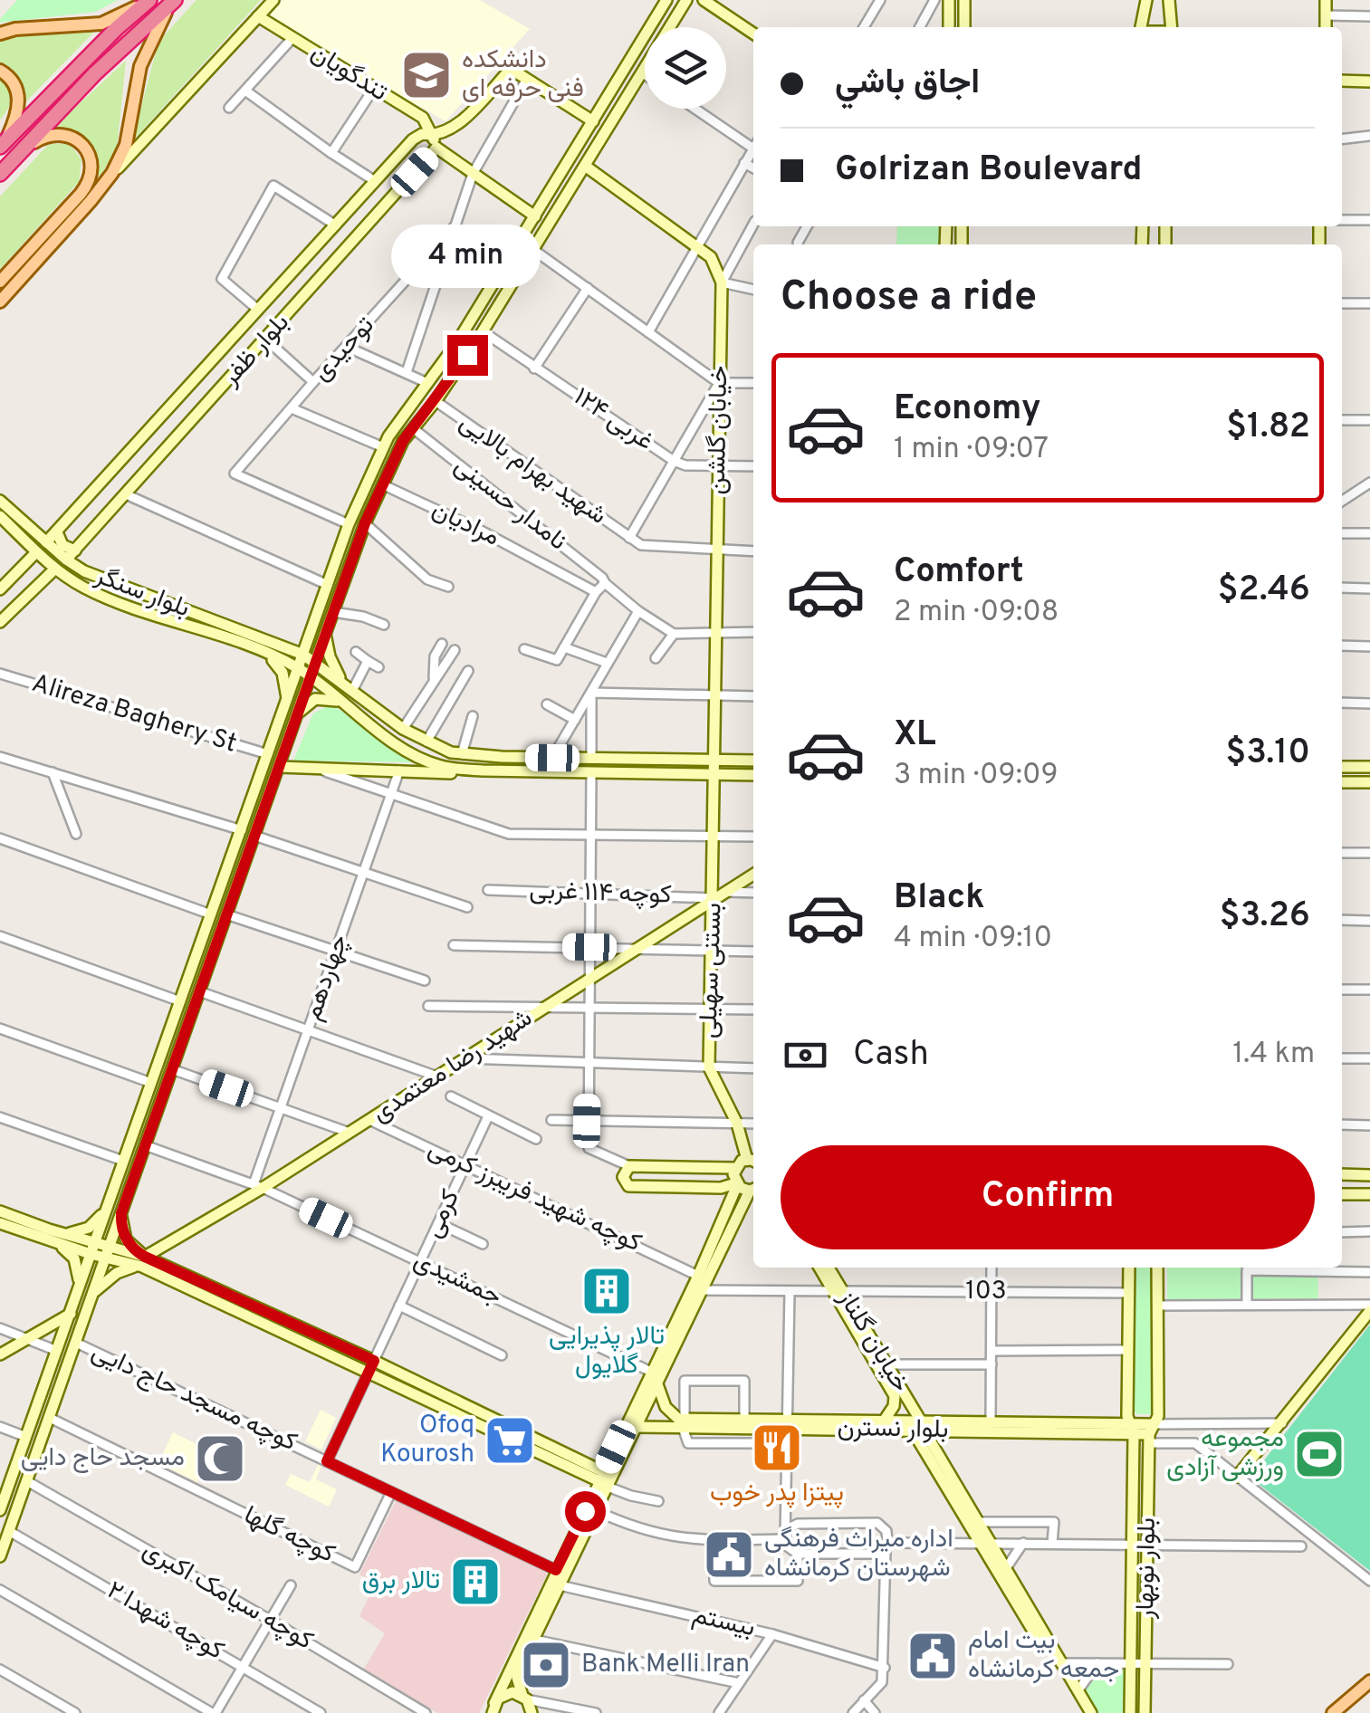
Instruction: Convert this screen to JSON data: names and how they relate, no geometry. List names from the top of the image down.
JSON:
{
  "streets": {
    "main road": [
      "تندگویان",
      "بلوار ظفر",
      "خیابان گلشن",
      "بلوار سنگر",
      "بستنی سهیلی",
      "شهید رضا معتمدی",
      "خیابان گلناز",
      "بلوار نسترن",
      "بلوار نوبهار"
    ],
    "street": [
      "توحیدی",
      "۱۲۴ غربی",
      "شهید بهرام بالایی",
      "نامدار حسینی",
      "مرادیان",
      "Alireza Baghery St",
      "کوچه ۱۱۴ غربی",
      "چهاردهم",
      "کوچه شهید فریبرز کرمی",
      "کرمی",
      "جمشیدی",
      "103",
      "کوچه مسجد حاج دایی",
      "کوچه گلها",
      "کوچه سیامک اکبری",
      "۲ کوچه شهدا",
      "بیستم"
    ]
  },
  "crossings": [
    ["تندگویان", "بلوار ظفر"],
    ["بلوار ظفر", "بلوار سنگر"],
    ["۱۲۴ غربی", "خیابان گلشن"],
    ["خیابان گلشن", "بلوار سنگر"],
    ["خیابان گلشن", "بستنی سهیلی"],
    ["کوچه ۱۱۴ غربی", "بستنی سهیلی"],
    ["کوچه ۱۱۴ غربی", "شهید رضا معتمدی"],
    ["بستنی سهیلی", "شهید رضا معتمدی"],
    ["چهاردهم", "شهید رضا معتمدی"],
    ["چهاردهم", "جمشیدی"],
    ["شهید رضا معتمدی", "کوچه شهید فریبرز کرمی"],
    ["شهید رضا معتمدی", "جمشیدی"],
    ["کوچه شهید فریبرز کرمی", "کرمی"],
    ["کرمی", "جمشیدی"],
    ["کرمی", "کوچه مسجد حاج دایی"],
    ["103", "خیابان گلناز"],
    ["103", "بلوار نوبهار"],
    ["خیابان گلناز", "بلوار نسترن"],
    ["کوچه مسجد حاج دایی", "کوچه گلها"],
    ["بلوار نسترن", "بلوار نوبهار"]
  ],
  "places": {
    "school or university": ["دانشکده فنی حرفه ای"],
    "building": ["تالار پذیرایی گلایول", "تالار برق"],
    "supermarket": ["Ofoq Kourosh"],
    "restaurant": ["پیتزا پدر خوب"],
    "sports": ["مجموعه ورزشی آزادی"],
    "mosque": ["مسجد حاج دایی"],
    "public building": ["اداره میراث فرهنگی شهرستان کرمانشاه", "بیت امام جمعه کرمانشاه"],
    "bank": ["Bank Melli Iran"]
  },
  "page": {
    "banner": ["اجاق باشي", "Golrizan Boulevard"],
    "bubble": "4 min",
    "heading": "Choose a ride",
    "list": [
      {
        "name": "Economy",
        "note": "1 min · 09:07",
        "value": "$1.82"
      },
      {
        "name": "Comfort",
        "note": "2 min · 09:08",
        "value": "$2.46"
      },
      {
        "name": "XL",
        "note": "3 min · 09:09",
        "value": "$3.10"
      },
      {
        "name": "Black",
        "note": "4 min · 09:10",
        "value": "$3.26"
      }
    ],
    "pay": ["Cash", "1.4 km"],
    "buttons": "Confirm"
  }
}
